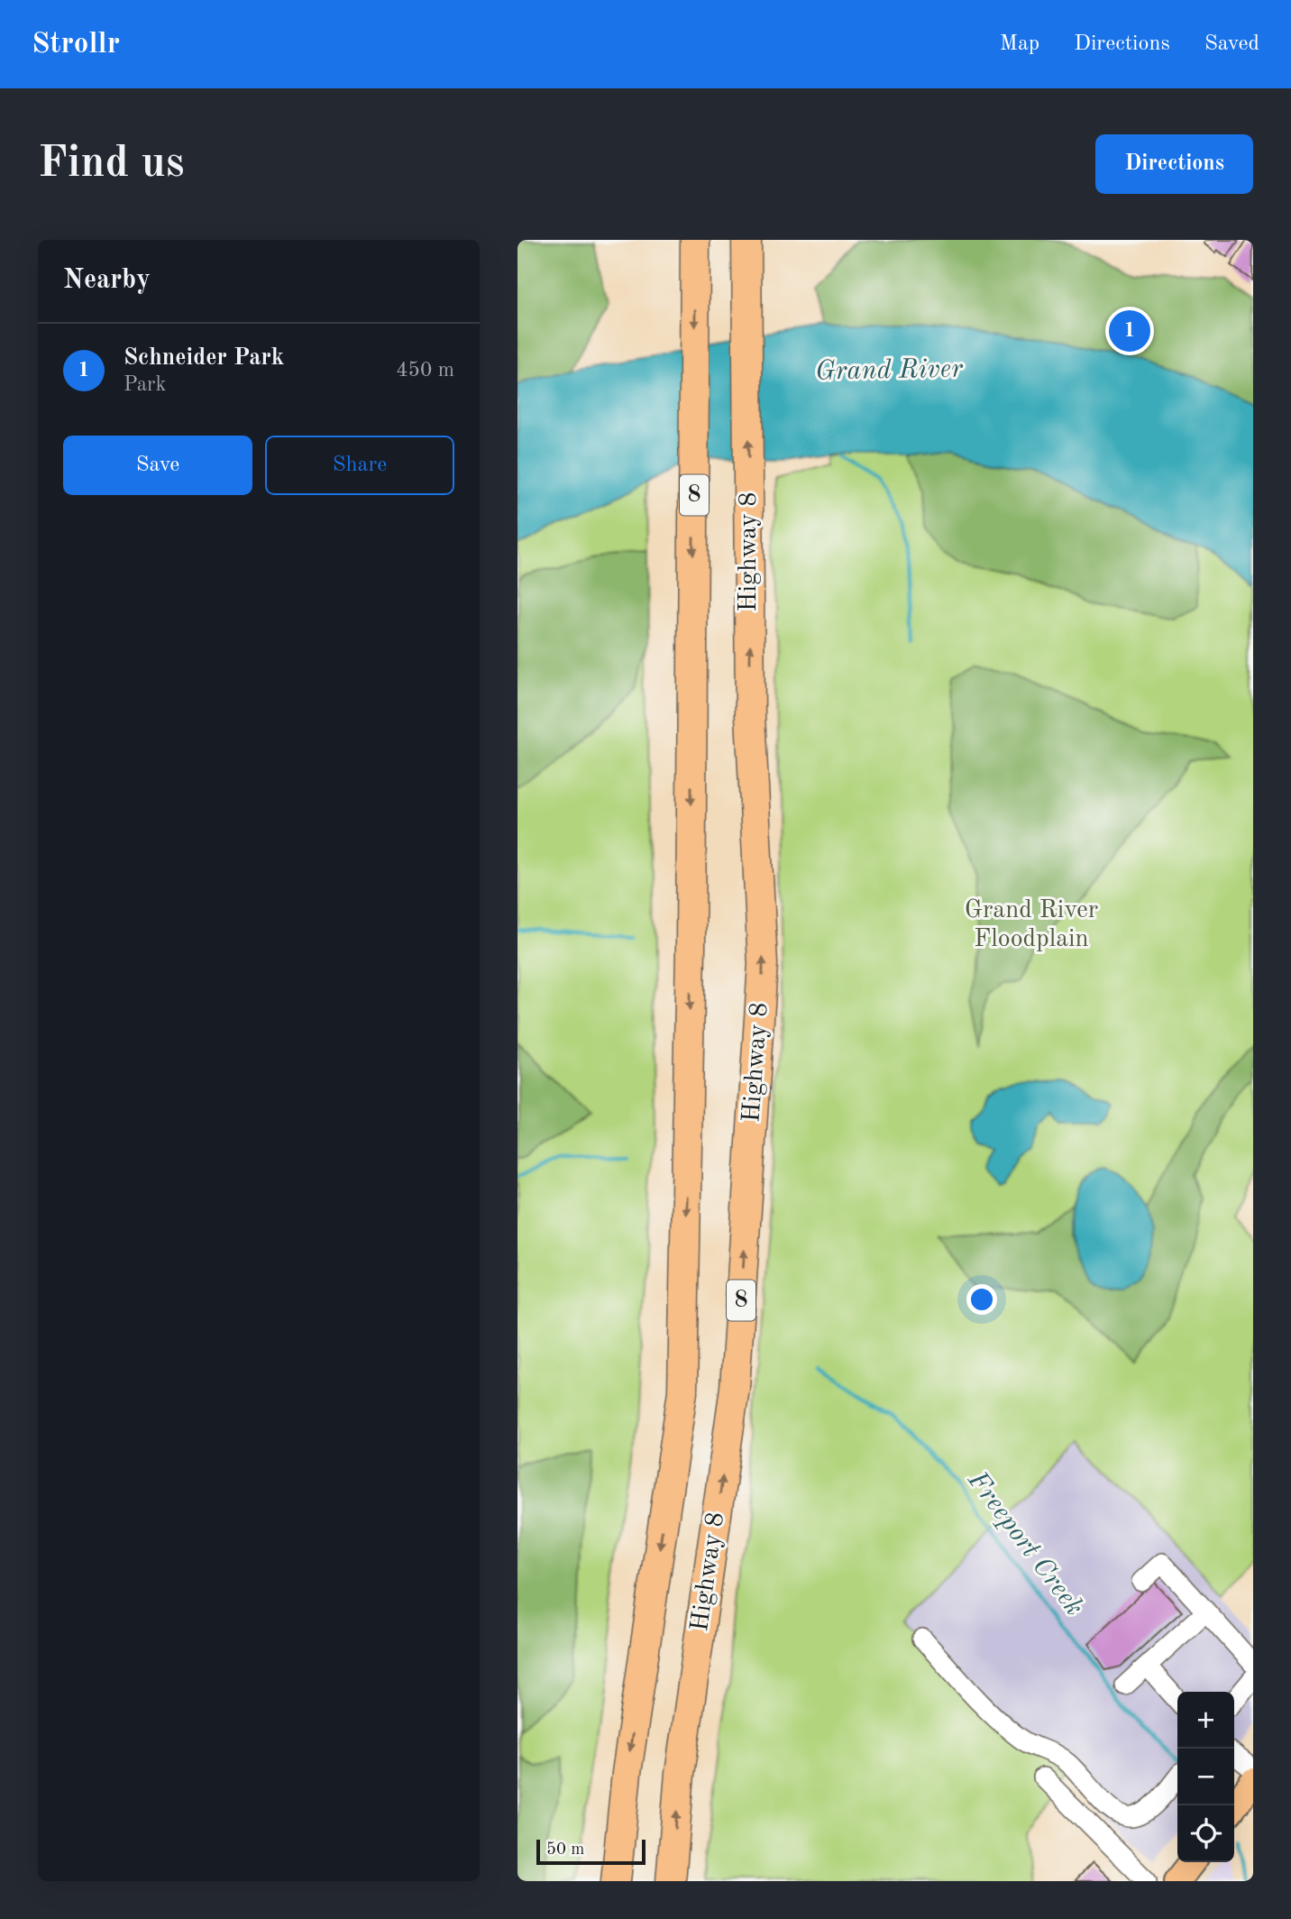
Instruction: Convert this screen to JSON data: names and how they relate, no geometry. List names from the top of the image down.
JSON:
{
  "streets": {
    "highway": ["8", "Highway 8"]
  },
  "water": ["Grand River", "Freeport Creek"],
  "parks": ["Grand River Floodplain"],
  "scale_bar": "50 m",
  "page": {
    "header": "Strollr",
    "nav": ["Map", "Directions", "Saved"],
    "buttons": [
      "Directions",
      ["Save", "Share"]
    ],
    "title": "Find us",
    "heading": "Nearby",
    "pins": "1",
    "list": [
      {
        "mark": "1",
        "name": "Schneider Park",
        "note": "Park",
        "value": "450 m"
      }
    ],
    "map_buttons": ["+", "−"],
    "scale": "50 m"
  }
}
